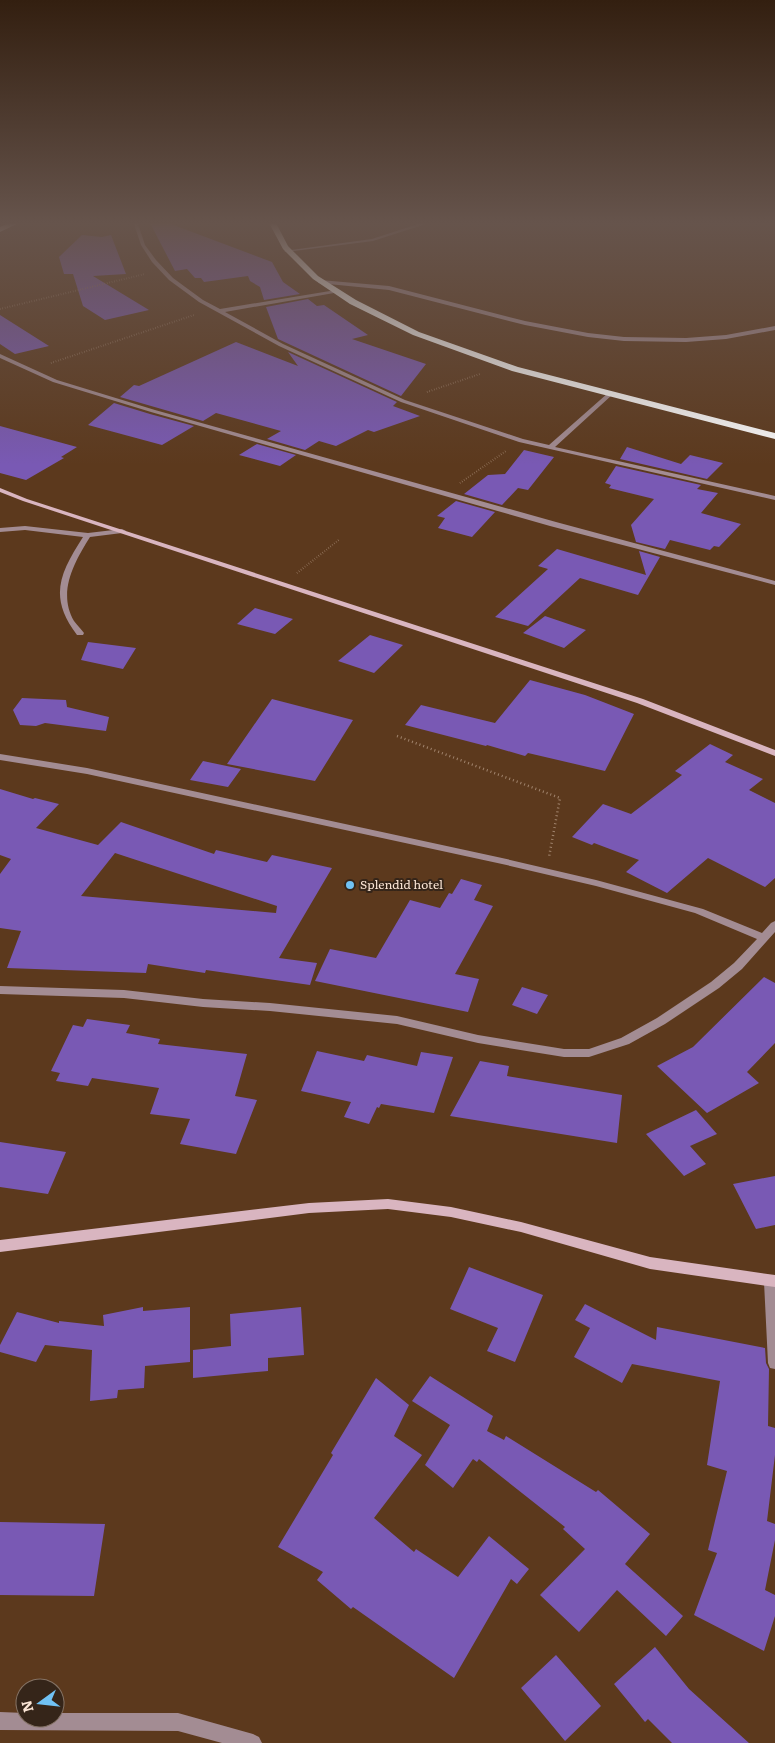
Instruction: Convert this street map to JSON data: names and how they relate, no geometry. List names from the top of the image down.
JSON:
{
  "places": ["Splendid hotel"],
  "north": "left"
}
